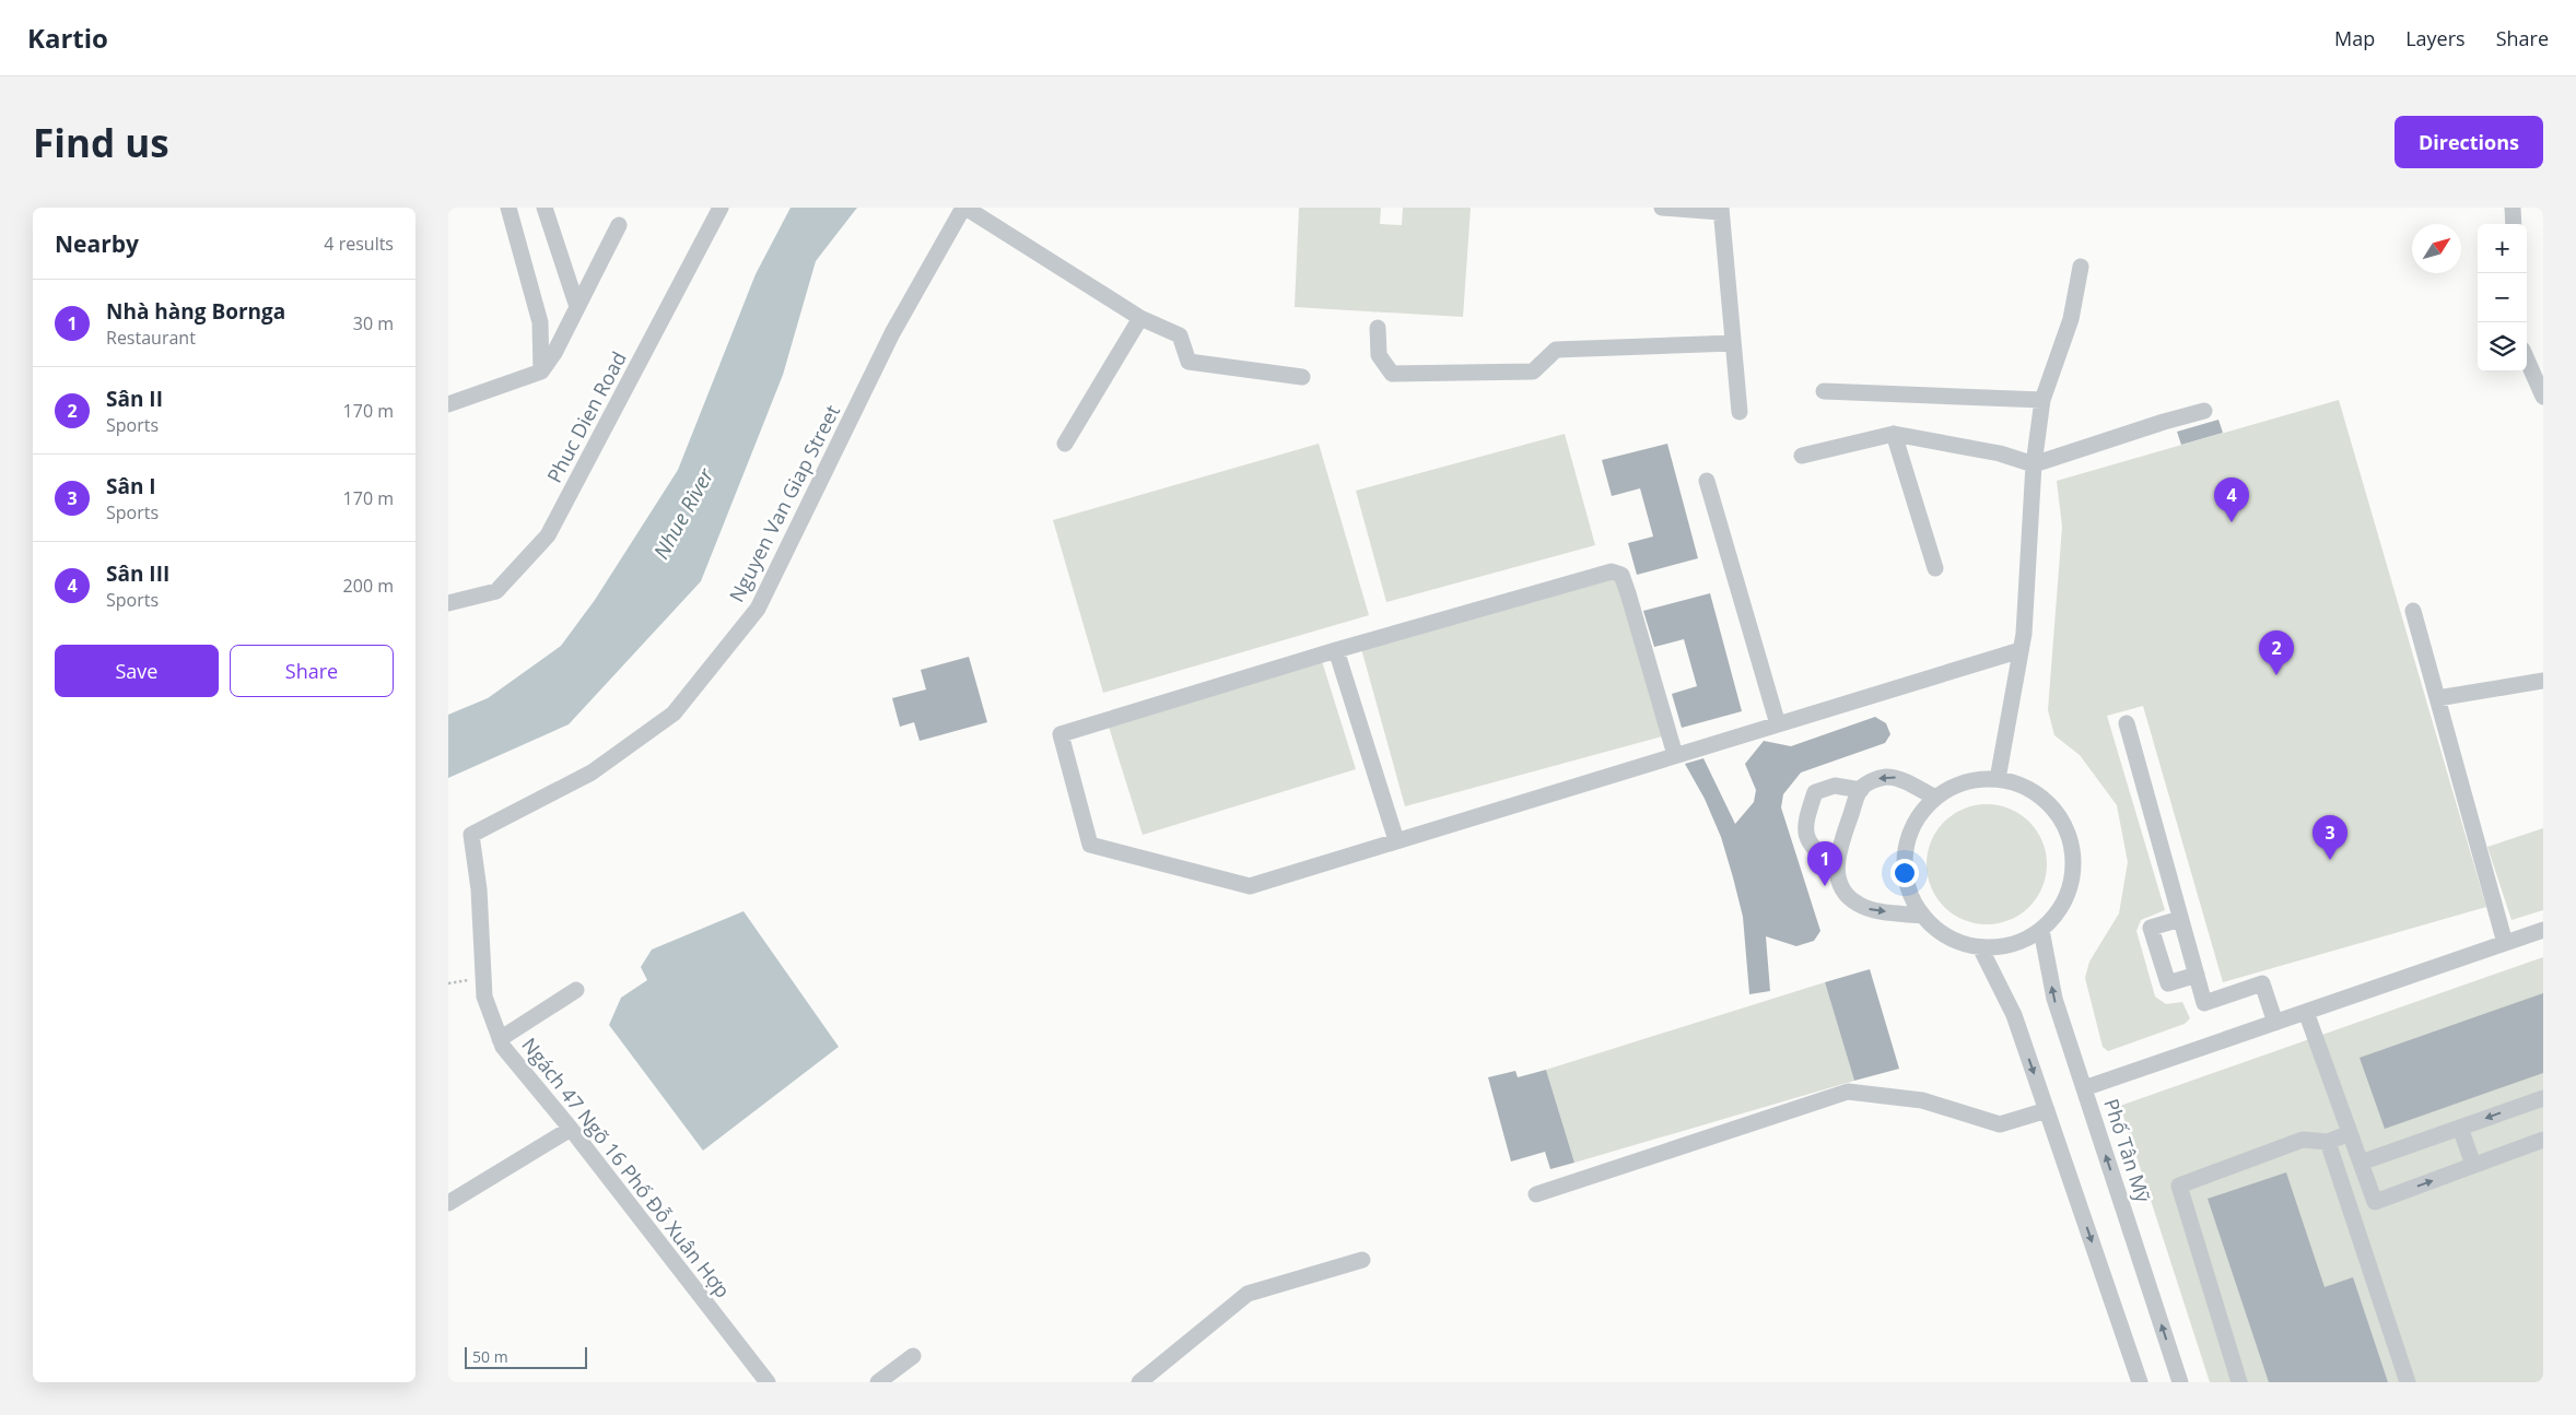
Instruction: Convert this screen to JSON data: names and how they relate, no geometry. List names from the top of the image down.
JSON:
{
  "streets": {
    "street": [
      "Phuc Dien Road",
      "Nguyen Van Giap Street",
      "Phố Tân Mỹ",
      "Ngách 47 Ngõ 16 Phố Đỗ Xuân Hợp"
    ]
  },
  "crossings": [
    ["Nguyen Van Giap Street", "Ngách 47 Ngõ 16 Phố Đỗ Xuân Hợp"]
  ],
  "water": ["Nhue River"],
  "scale_bar": "50 m",
  "north": "top right",
  "page": {
    "header": "Kartio",
    "nav": ["Map", "Layers", "Share"],
    "buttons": [
      "Directions",
      ["Save", "Share"]
    ],
    "title": "Find us",
    "heading": ["Nearby", "4 results"],
    "map_buttons": ["+", "−"],
    "list": [
      {
        "mark": "1",
        "name": "Nhà hàng Bornga",
        "note": "Restaurant",
        "value": "30 m"
      },
      {
        "mark": "2",
        "name": "Sân II",
        "note": "Sports",
        "value": "170 m"
      },
      {
        "mark": "3",
        "name": "Sân I",
        "note": "Sports",
        "value": "170 m"
      },
      {
        "mark": "4",
        "name": "Sân III",
        "note": "Sports",
        "value": "200 m"
      }
    ],
    "pins": [
      "4",
      "2",
      "3",
      "1"
    ],
    "scale": "50 m"
  }
}
